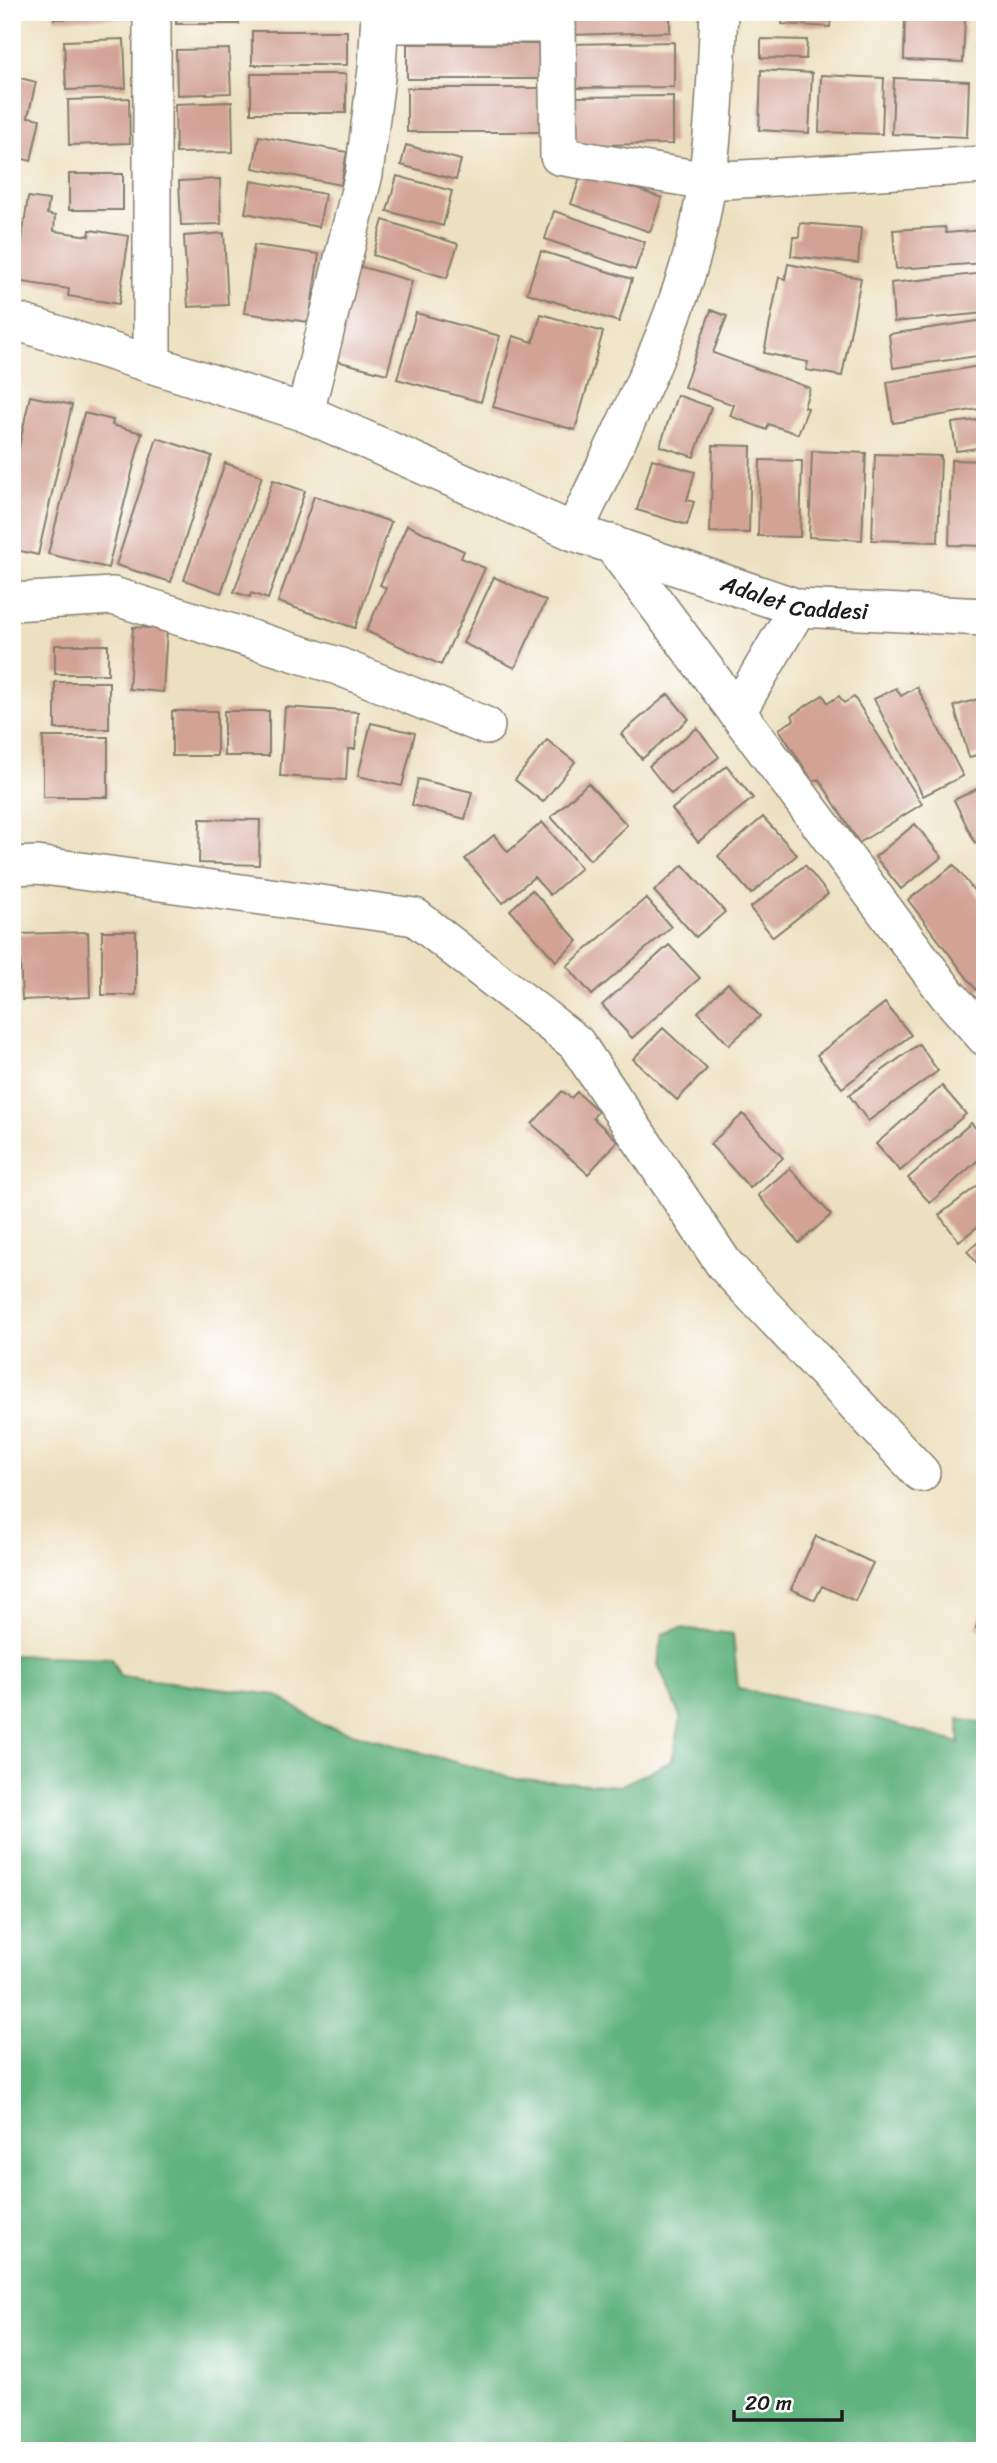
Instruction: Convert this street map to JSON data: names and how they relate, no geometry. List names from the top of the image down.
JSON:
{
  "streets": {
    "street": ["Adalet Caddesi"]
  },
  "scale_bar": "20 m"
}
